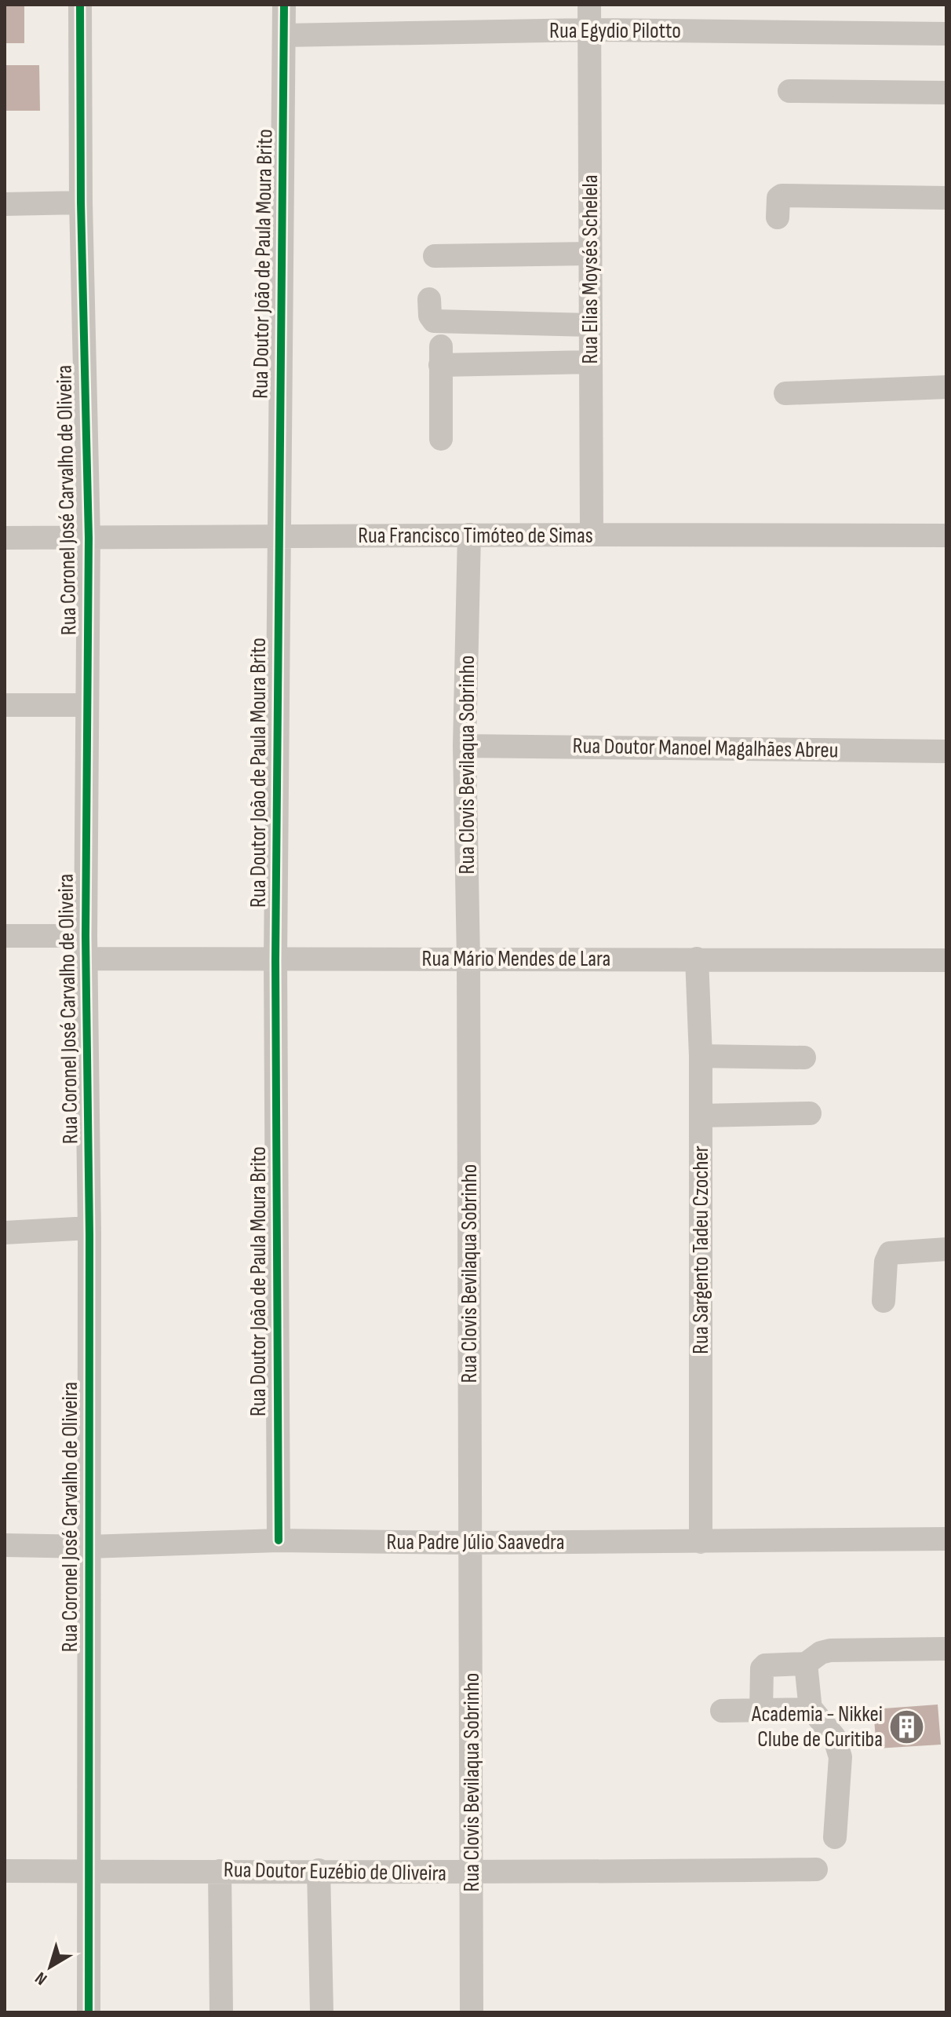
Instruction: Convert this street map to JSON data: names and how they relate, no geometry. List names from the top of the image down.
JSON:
{
  "streets": {
    "street": [
      "Rua Egydio Pilotto",
      "Rua Doutor João de Paula Moura Brito",
      "Rua Elias Moysés Schelela",
      "Rua Coronel José Carvalho de Oliveira",
      "Rua Francisco Timóteo de Simas",
      "Rua Doutor Manoel Magalhães Abreu",
      "Rua Clovis Bevilaqua Sobrinho",
      "Rua Mário Mendes de Lara",
      "Rua Sargento Tadeu Czocher",
      "Rua Padre Júlio Saavedra",
      "Rua Doutor Euzébio de Oliveira"
    ]
  },
  "crossings": [
    ["Rua Egydio Pilotto", "Rua Doutor João de Paula Moura Brito"],
    ["Rua Egydio Pilotto", "Rua Elias Moysés Schelela"],
    ["Rua Doutor João de Paula Moura Brito", "Rua Francisco Timóteo de Simas"],
    ["Rua Doutor João de Paula Moura Brito", "Rua Mário Mendes de Lara"],
    ["Rua Doutor João de Paula Moura Brito", "Rua Padre Júlio Saavedra"],
    ["Rua Elias Moysés Schelela", "Rua Francisco Timóteo de Simas"],
    ["Rua Coronel José Carvalho de Oliveira", "Rua Francisco Timóteo de Simas"],
    ["Rua Coronel José Carvalho de Oliveira", "Rua Mário Mendes de Lara"],
    ["Rua Coronel José Carvalho de Oliveira", "Rua Padre Júlio Saavedra"],
    ["Rua Coronel José Carvalho de Oliveira", "Rua Doutor Euzébio de Oliveira"],
    ["Rua Francisco Timóteo de Simas", "Rua Clovis Bevilaqua Sobrinho"],
    ["Rua Doutor Manoel Magalhães Abreu", "Rua Clovis Bevilaqua Sobrinho"],
    ["Rua Clovis Bevilaqua Sobrinho", "Rua Mário Mendes de Lara"],
    ["Rua Clovis Bevilaqua Sobrinho", "Rua Padre Júlio Saavedra"],
    ["Rua Clovis Bevilaqua Sobrinho", "Rua Doutor Euzébio de Oliveira"],
    ["Rua Mário Mendes de Lara", "Rua Sargento Tadeu Czocher"],
    ["Rua Sargento Tadeu Czocher", "Rua Padre Júlio Saavedra"]
  ],
  "places": {
    "building": ["Academia - Nikkei Clube de Curitiba"]
  },
  "north": "bottom left"
}
